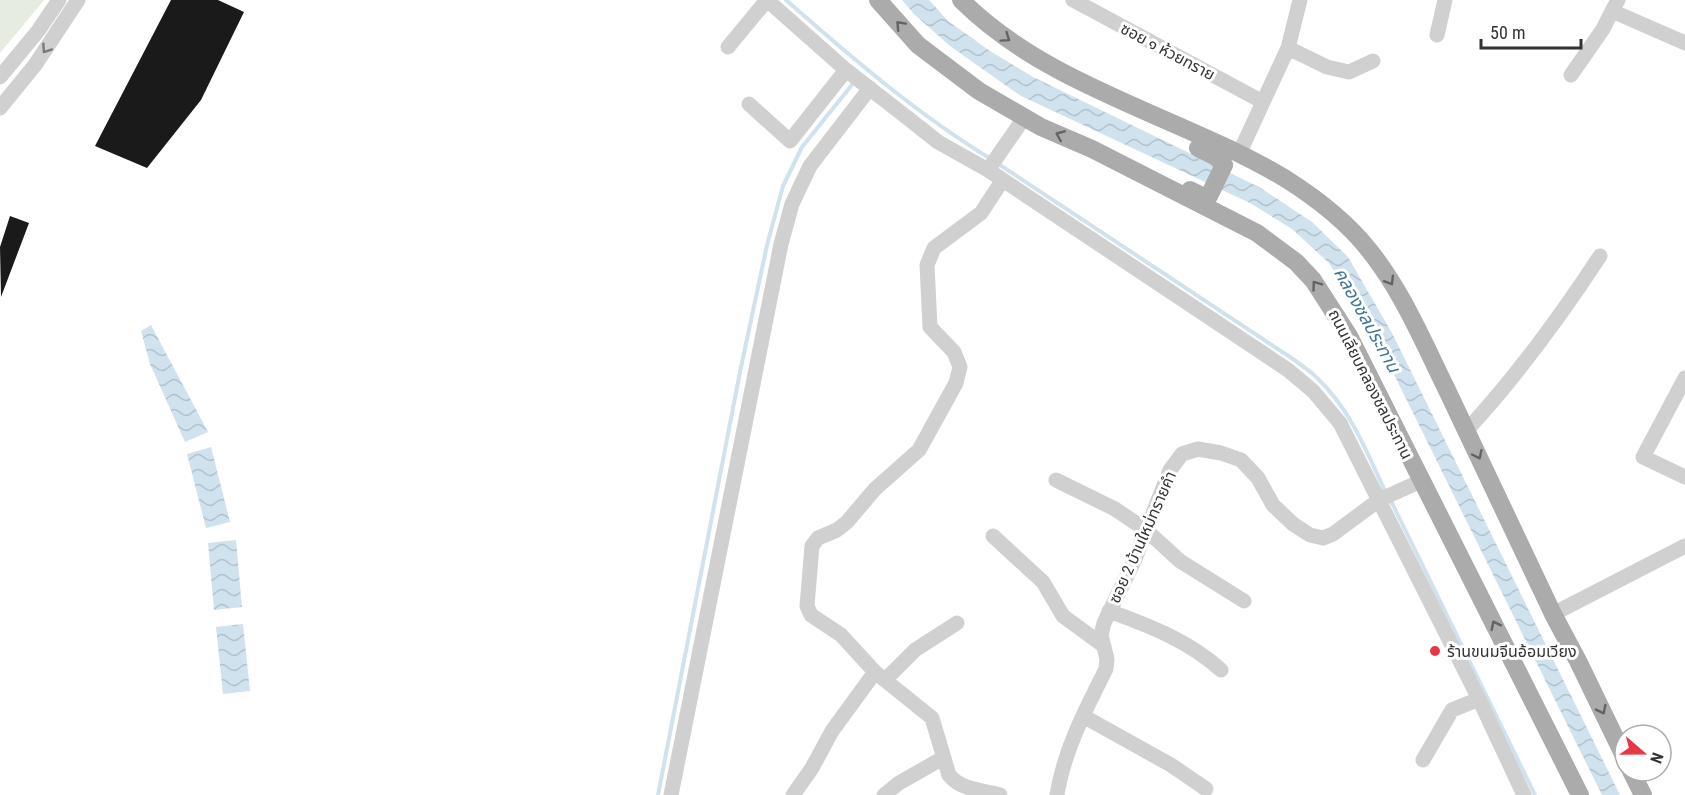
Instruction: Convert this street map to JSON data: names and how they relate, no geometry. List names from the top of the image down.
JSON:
{
  "streets": {
    "main road": ["ถนนเลียบคลองชลประทาน"],
    "street": ["ซอย ๑ ห้วยทราย", "ซอย 2 บ้านใหม่ทรายคำ"]
  },
  "crossings": [
    ["ถนนเลียบคลองชลประทาน", "ซอย 2 บ้านใหม่ทรายคำ"]
  ],
  "water": ["คลองชลประทาน"],
  "places": ["ร้านขนมจีนอ้อมเวียง"],
  "scale_bar": "50 m",
  "north": "right"
}
